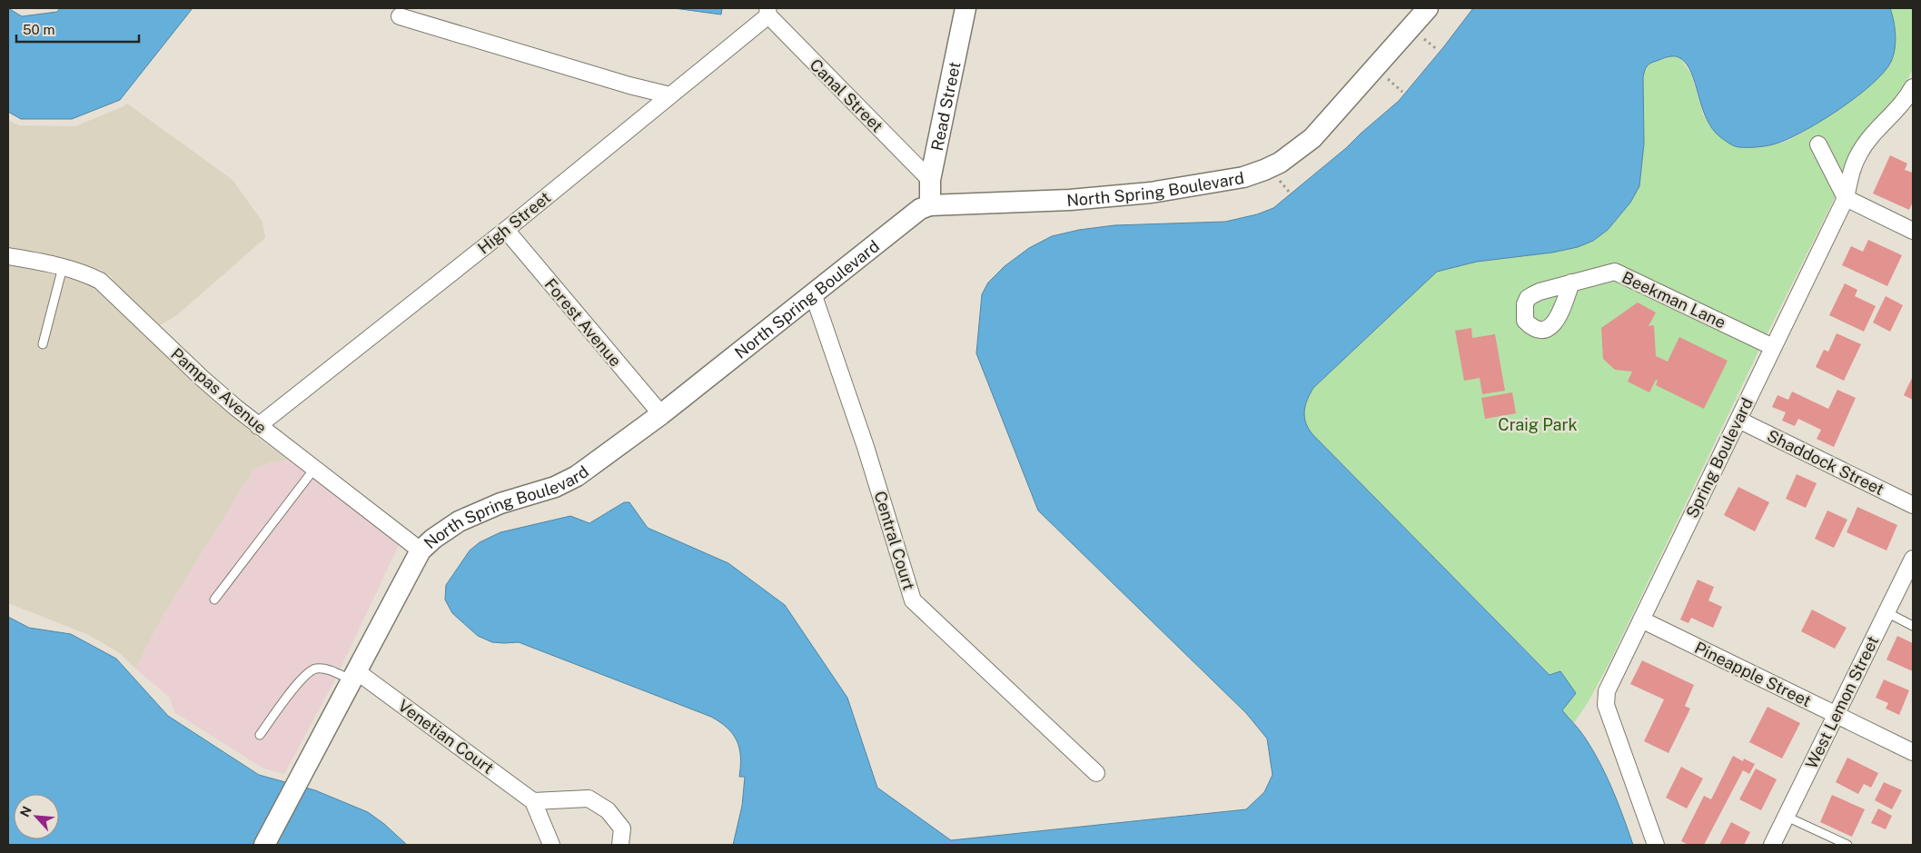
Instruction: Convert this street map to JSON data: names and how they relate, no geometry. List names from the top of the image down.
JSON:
{
  "streets": {
    "street": [
      "Canal Street",
      "Read Street",
      "North Spring Boulevard",
      "High Street",
      "Beekman Lane",
      "Forest Avenue",
      "Pampas Avenue",
      "Spring Boulevard",
      "Shaddock Street",
      "Central Court",
      "Pineapple Street",
      "West Lemon Street",
      "Venetian Court"
    ]
  },
  "crossings": [
    ["Canal Street", "Read Street"],
    ["Canal Street", "High Street"],
    ["Read Street", "North Spring Boulevard"],
    ["North Spring Boulevard", "Forest Avenue"],
    ["North Spring Boulevard", "Pampas Avenue"],
    ["North Spring Boulevard", "Central Court"],
    ["North Spring Boulevard", "Venetian Court"],
    ["High Street", "Forest Avenue"],
    ["High Street", "Pampas Avenue"],
    ["Beekman Lane", "Spring Boulevard"],
    ["Spring Boulevard", "Shaddock Street"],
    ["Spring Boulevard", "Pineapple Street"],
    ["Pineapple Street", "West Lemon Street"]
  ],
  "parks": ["Craig Park"],
  "scale_bar": "50 m",
  "north": "top left"
}
